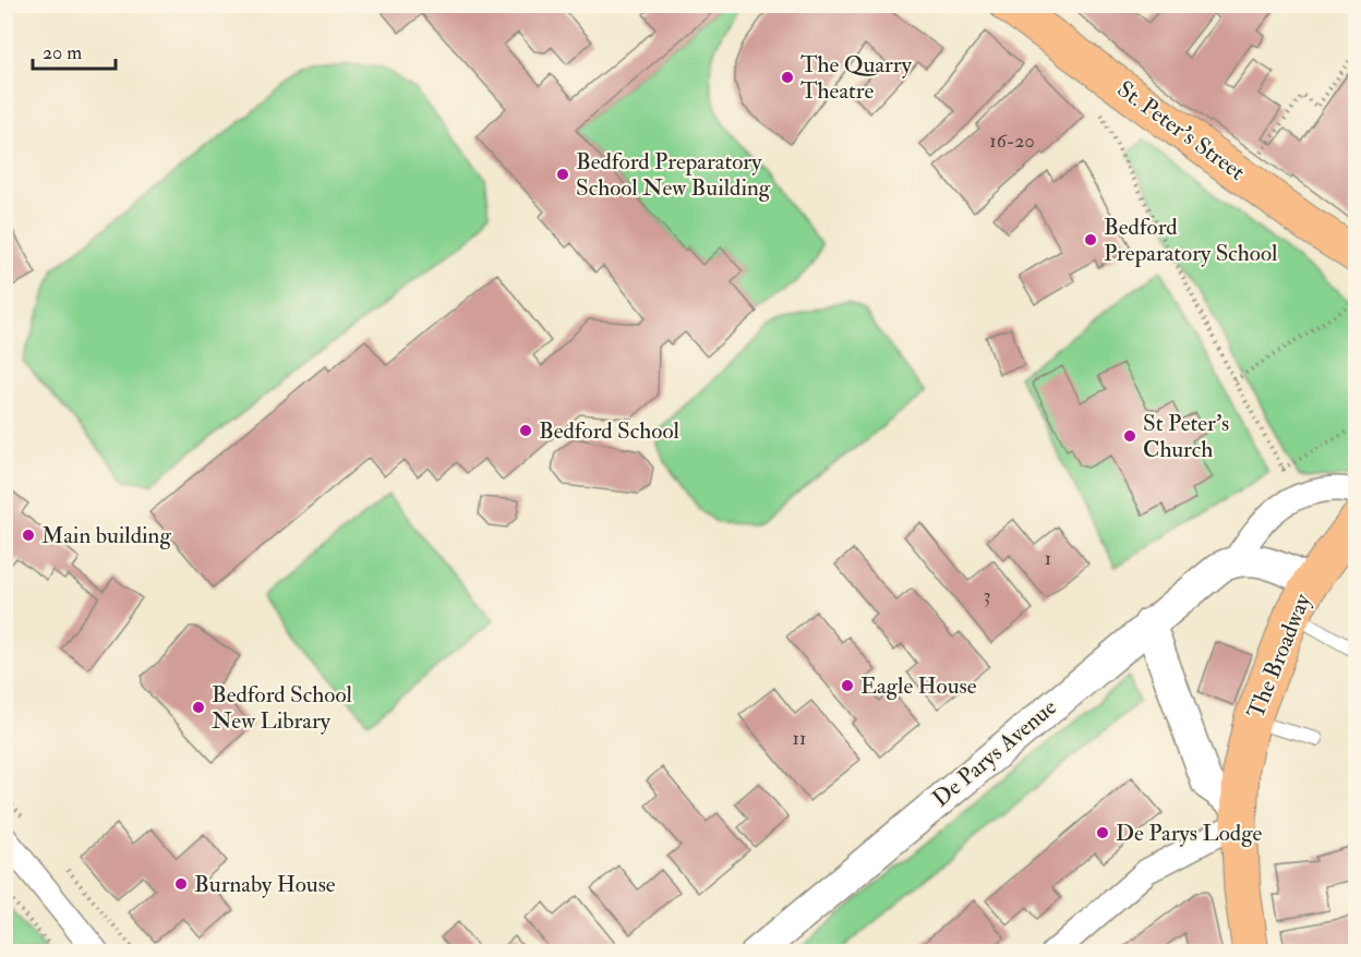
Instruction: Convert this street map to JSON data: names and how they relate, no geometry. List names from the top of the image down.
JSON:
{
  "streets": {
    "main road": ["St. Peter's Street", "The Broadway"],
    "street": ["De Parys Avenue"]
  },
  "places": [
    "The Quarry Theatre",
    "Bedford Preparatory School New Building",
    "Bedford Preparatory School",
    "Bedford School",
    "St Peter's Church",
    "Main building",
    "Eagle House",
    "Bedford School New Library",
    "De Parys Lodge",
    "Burnaby House"
  ],
  "house_numbers": [
    "16-20",
    "1",
    "3",
    "11"
  ],
  "scale_bar": "20 m"
}
